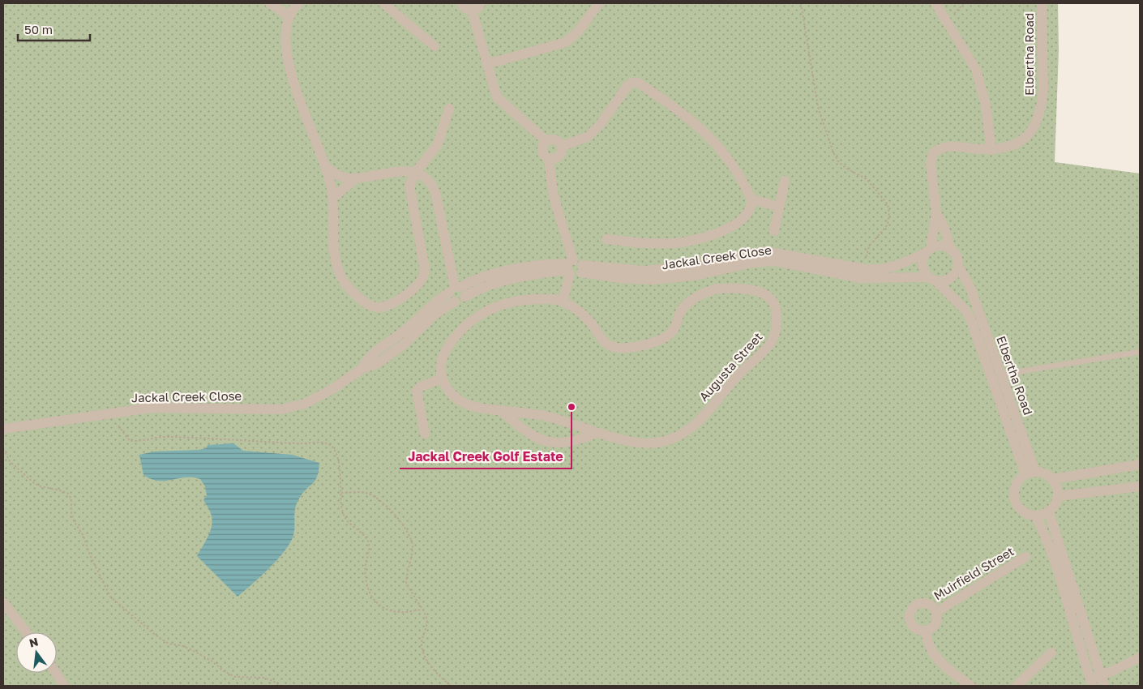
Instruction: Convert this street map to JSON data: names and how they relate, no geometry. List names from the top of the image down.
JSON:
{
  "streets": {
    "street": [
      "Elbertha Road",
      "Jackal Creek Close",
      "Augusta Street",
      "Muirfield Street"
    ]
  },
  "crossings": [
    ["Elbertha Road", "Jackal Creek Close"]
  ],
  "places": ["Jackal Creek Golf Estate"],
  "scale_bar": "50 m",
  "north": "top"
}
